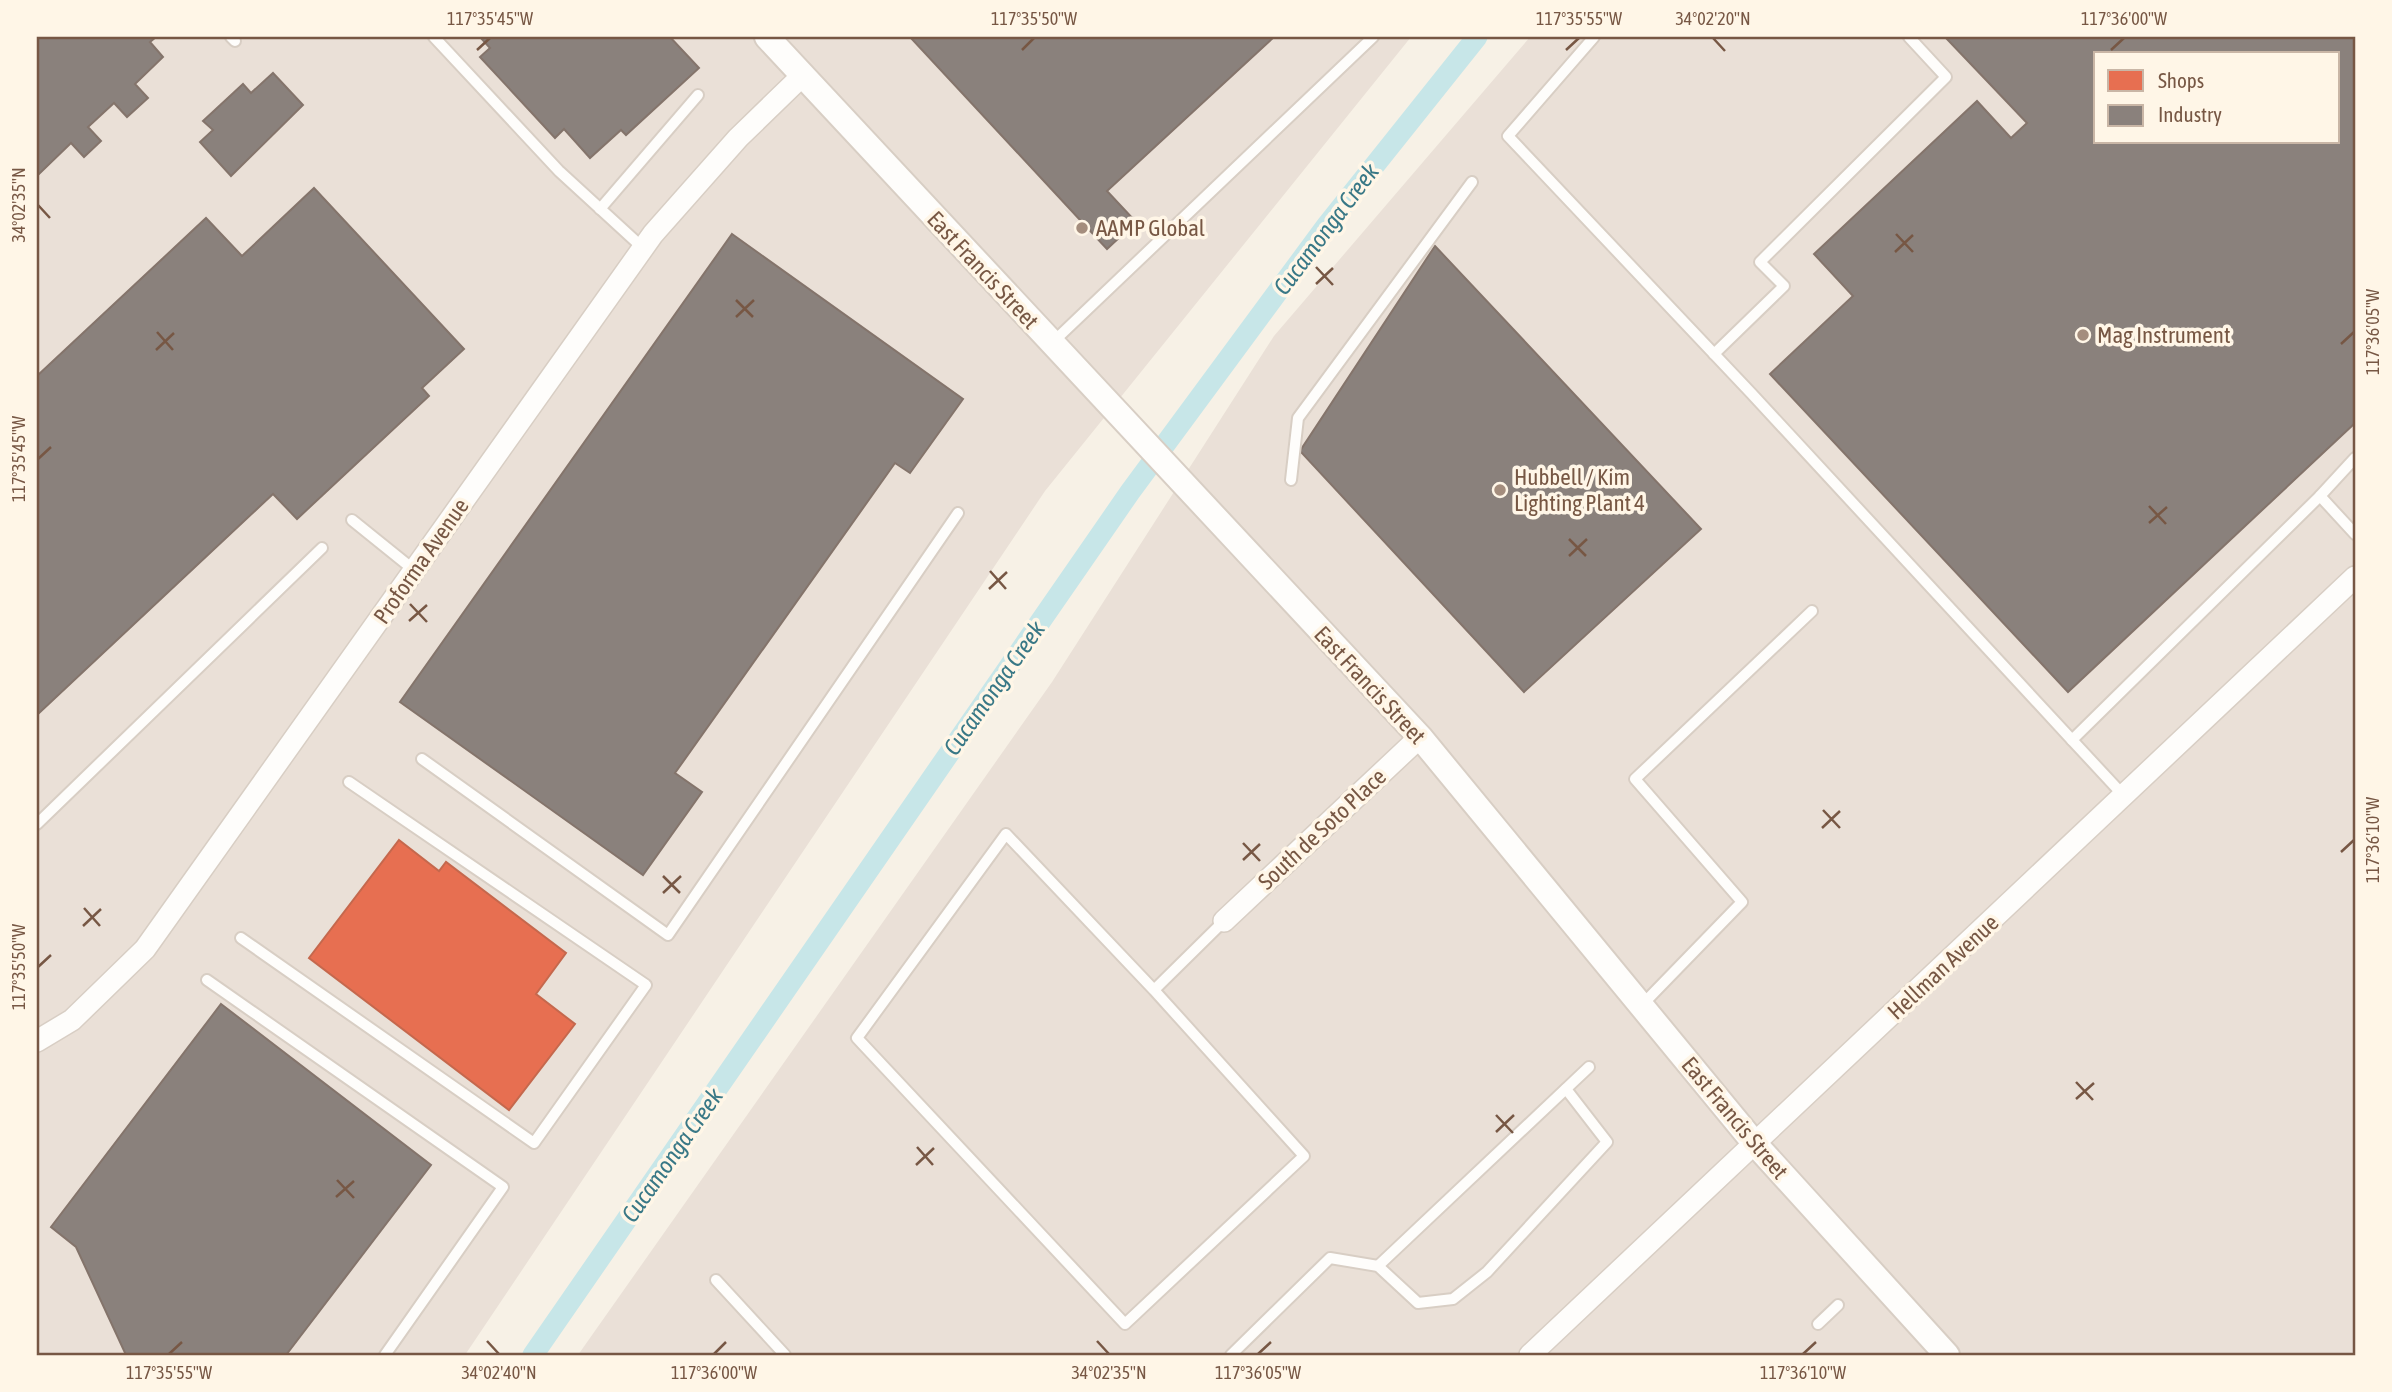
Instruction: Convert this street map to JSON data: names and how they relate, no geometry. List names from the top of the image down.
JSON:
{
  "streets": {
    "street": [
      "East Francis Street",
      "Proforma Avenue",
      "South de Soto Place",
      "Hellman Avenue"
    ]
  },
  "crossings": [
    ["East Francis Street", "Proforma Avenue"],
    ["East Francis Street", "South de Soto Place"],
    ["East Francis Street", "Hellman Avenue"]
  ],
  "water": ["Cucamonga Creek"],
  "places": ["AAMP Global", "Mag Instrument", "Hubbell / Kim Lighting Plant 4"],
  "legend": ["Shops", "Industry"],
  "coordinates": [
    "117°35'45\"W",
    "117°35'50\"W",
    "117°35'55\"W",
    "34°02'20\"N",
    "117°36'00\"W",
    "34°02'35\"N",
    "117°36'05\"W",
    "117°36'10\"W",
    "34°02'40\"N"
  ]
}
